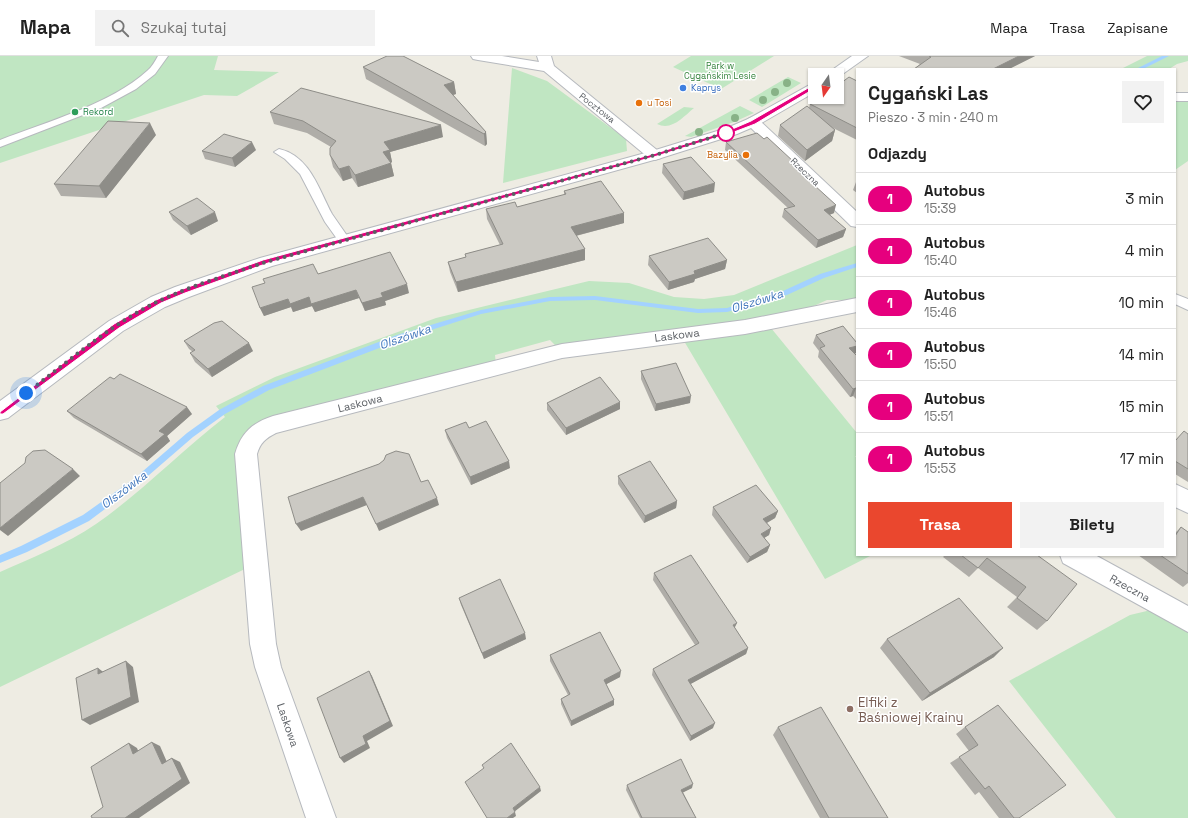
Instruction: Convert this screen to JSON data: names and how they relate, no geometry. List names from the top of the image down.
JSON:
{
  "streets": {
    "street": ["Pocztowa", "Rzeczna", "Laskowa"]
  },
  "water": ["Olszówka"],
  "parks": ["Park w Cygańskim Lesie"],
  "places": [
    "Kaprys",
    "u Tosi",
    "Rekord",
    "Bazylia",
    "Elfiki z Baśniowej Krainy"
  ],
  "lines": ["bus line 1"],
  "north": "bottom",
  "page": {
    "header": "Mapa",
    "search": "Szukaj tutaj",
    "nav": ["Mapa", "Trasa", "Zapisane"],
    "heading": [
      ["Cygański Las", "Pieszo · 3 min · 240 m"],
      "Odjazdy"
    ],
    "list": [
      {
        "mark": "1",
        "name": "Autobus",
        "note": "15:39",
        "value": "3 min"
      },
      {
        "mark": "1",
        "name": "Autobus",
        "note": "15:40",
        "value": "4 min"
      },
      {
        "mark": "1",
        "name": "Autobus",
        "note": "15:46",
        "value": "10 min"
      },
      {
        "mark": "1",
        "name": "Autobus",
        "note": "15:50",
        "value": "14 min"
      },
      {
        "mark": "1",
        "name": "Autobus",
        "note": "15:51",
        "value": "15 min"
      },
      {
        "mark": "1",
        "name": "Autobus",
        "note": "15:53",
        "value": "17 min"
      }
    ],
    "buttons": ["Trasa", "Bilety"]
  }
}
